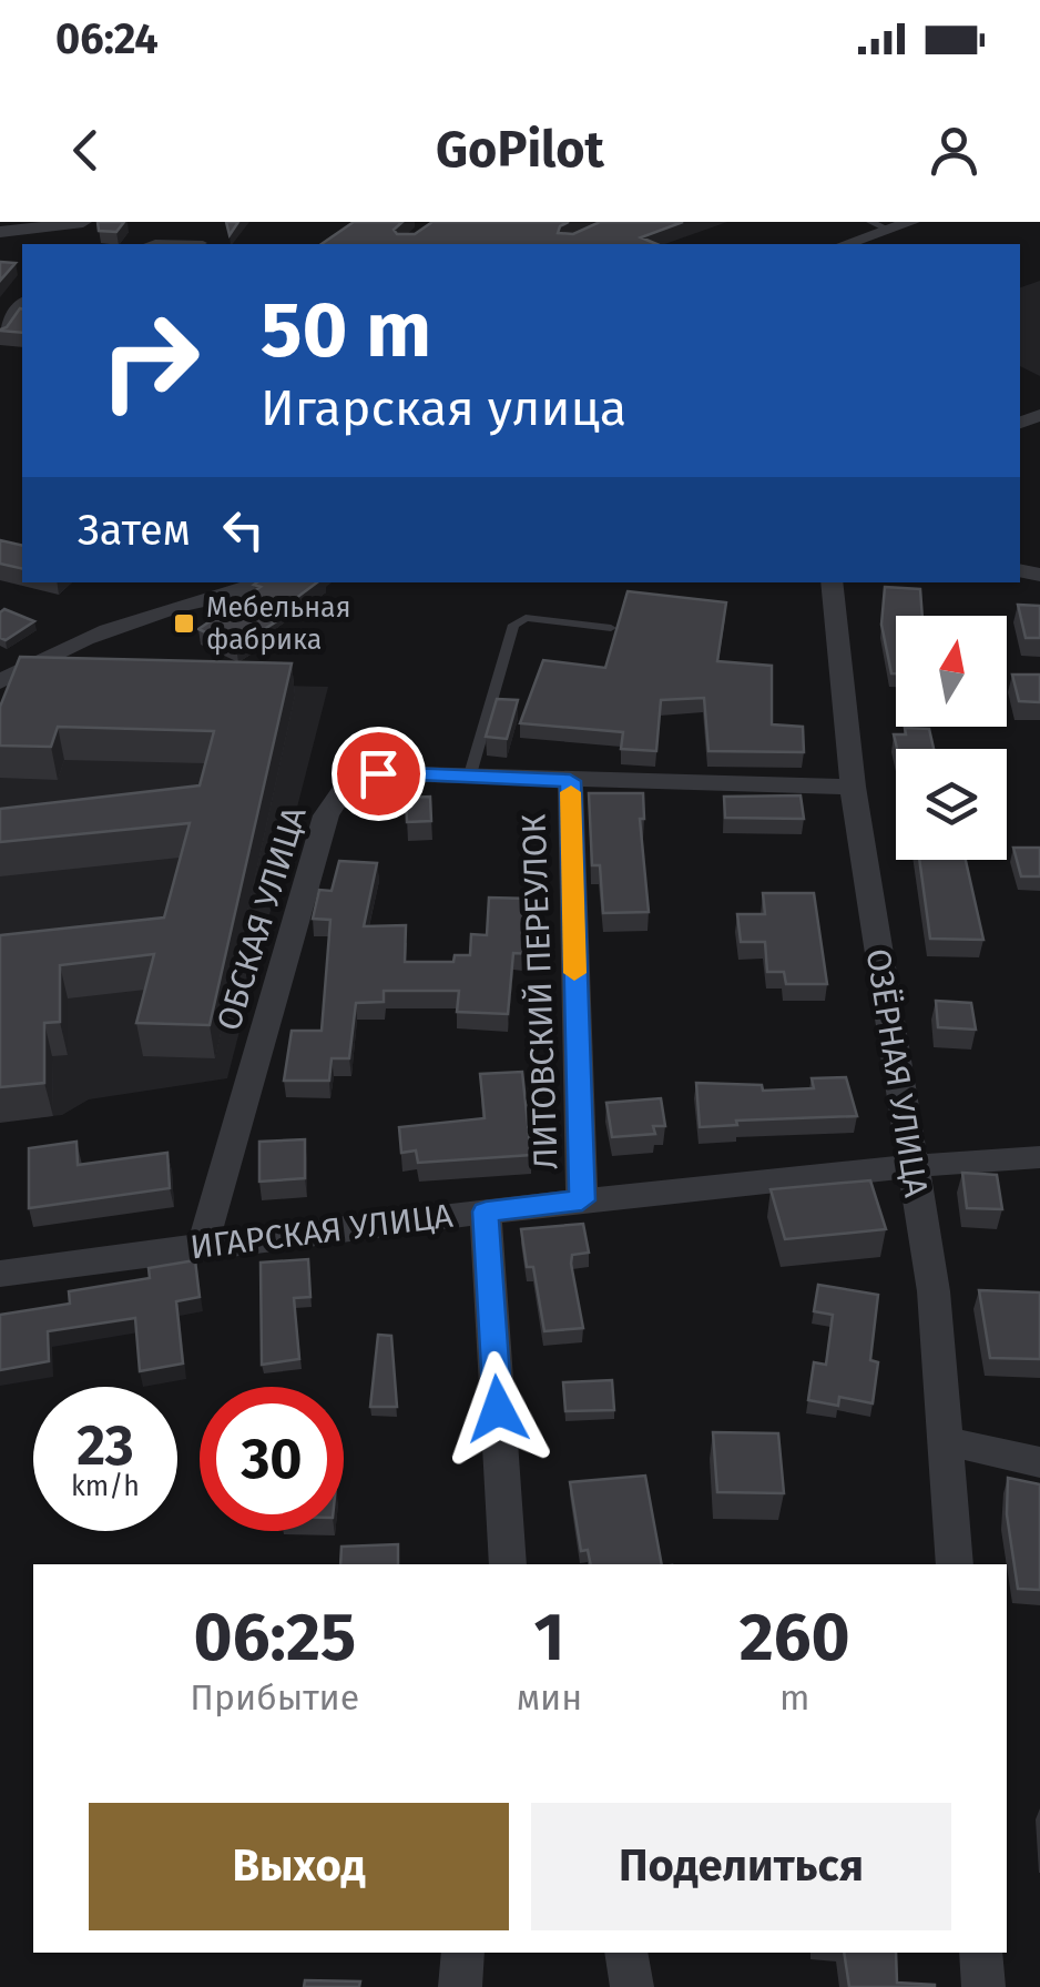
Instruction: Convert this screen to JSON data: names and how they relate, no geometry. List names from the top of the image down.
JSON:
{
  "streets": {
    "street": [
      "ОБСКАЯ УЛИЦА",
      "ЛИТОВСКИЙ ПЕРЕУЛОК",
      "ОЗЁРНАЯ УЛИЦА",
      "ИГАРСКАЯ УЛИЦА"
    ]
  },
  "crossings": [
    ["ОБСКАЯ УЛИЦА", "ЛИТОВСКИЙ ПЕРЕУЛОК"],
    ["ОБСКАЯ УЛИЦА", "ОЗЁРНАЯ УЛИЦА"],
    ["ОБСКАЯ УЛИЦА", "ИГАРСКАЯ УЛИЦА"],
    ["ЛИТОВСКИЙ ПЕРЕУЛОК", "ИГАРСКАЯ УЛИЦА"],
    ["ОЗЁРНАЯ УЛИЦА", "ИГАРСКАЯ УЛИЦА"]
  ],
  "places": {
    "transit": ["Мебельная фабрика"]
  },
  "north": "top",
  "page": {
    "status": "06:24",
    "header": "GoPilot",
    "turn": ["50 m", "Игарская улица"],
    "then": "Затем",
    "speed": "23 km/h",
    "limit": "30",
    "eta": [
      "06:25",
      "Прибытие",
      "1",
      "мин",
      "260",
      "m"
    ],
    "buttons": ["Выход", "Поделиться"]
  }
}
